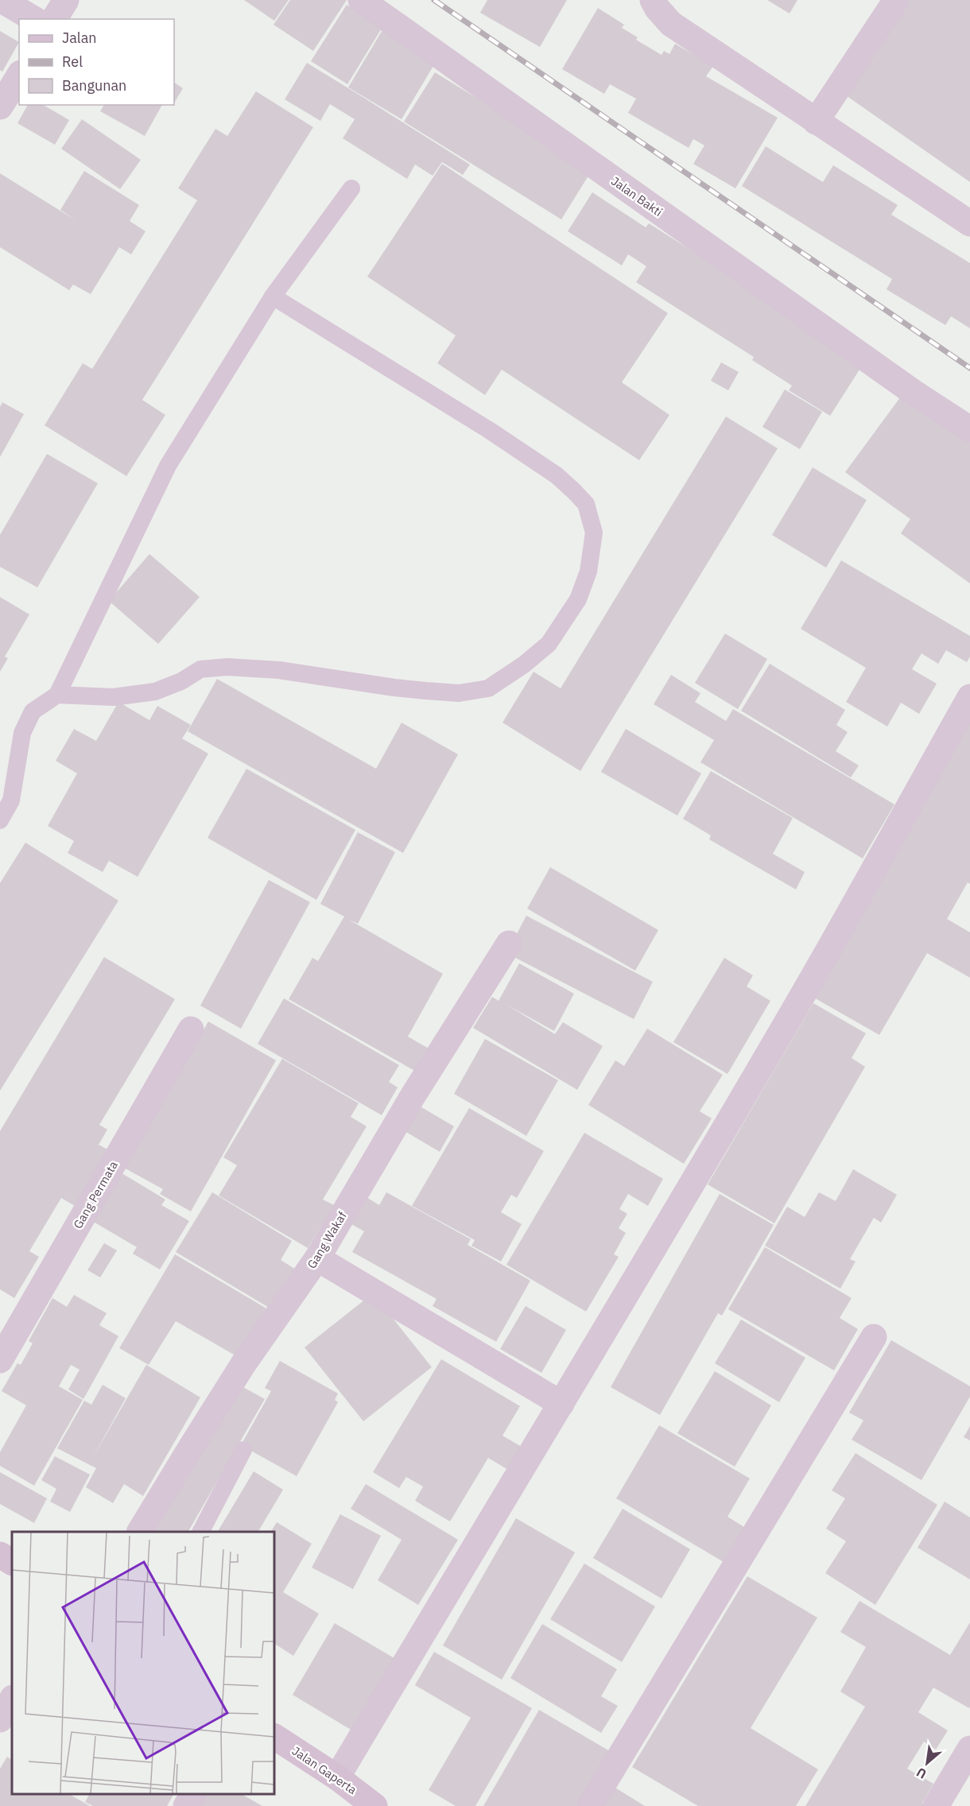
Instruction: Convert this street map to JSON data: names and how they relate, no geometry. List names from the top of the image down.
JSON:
{
  "streets": {
    "street": [
      "Jalan Bakti",
      "Gang Permata",
      "Gang Wakaf",
      "Jalan Gaperta"
    ]
  },
  "legend": ["Jalan", "Rel", "Bangunan"],
  "north": "bottom left"
}
